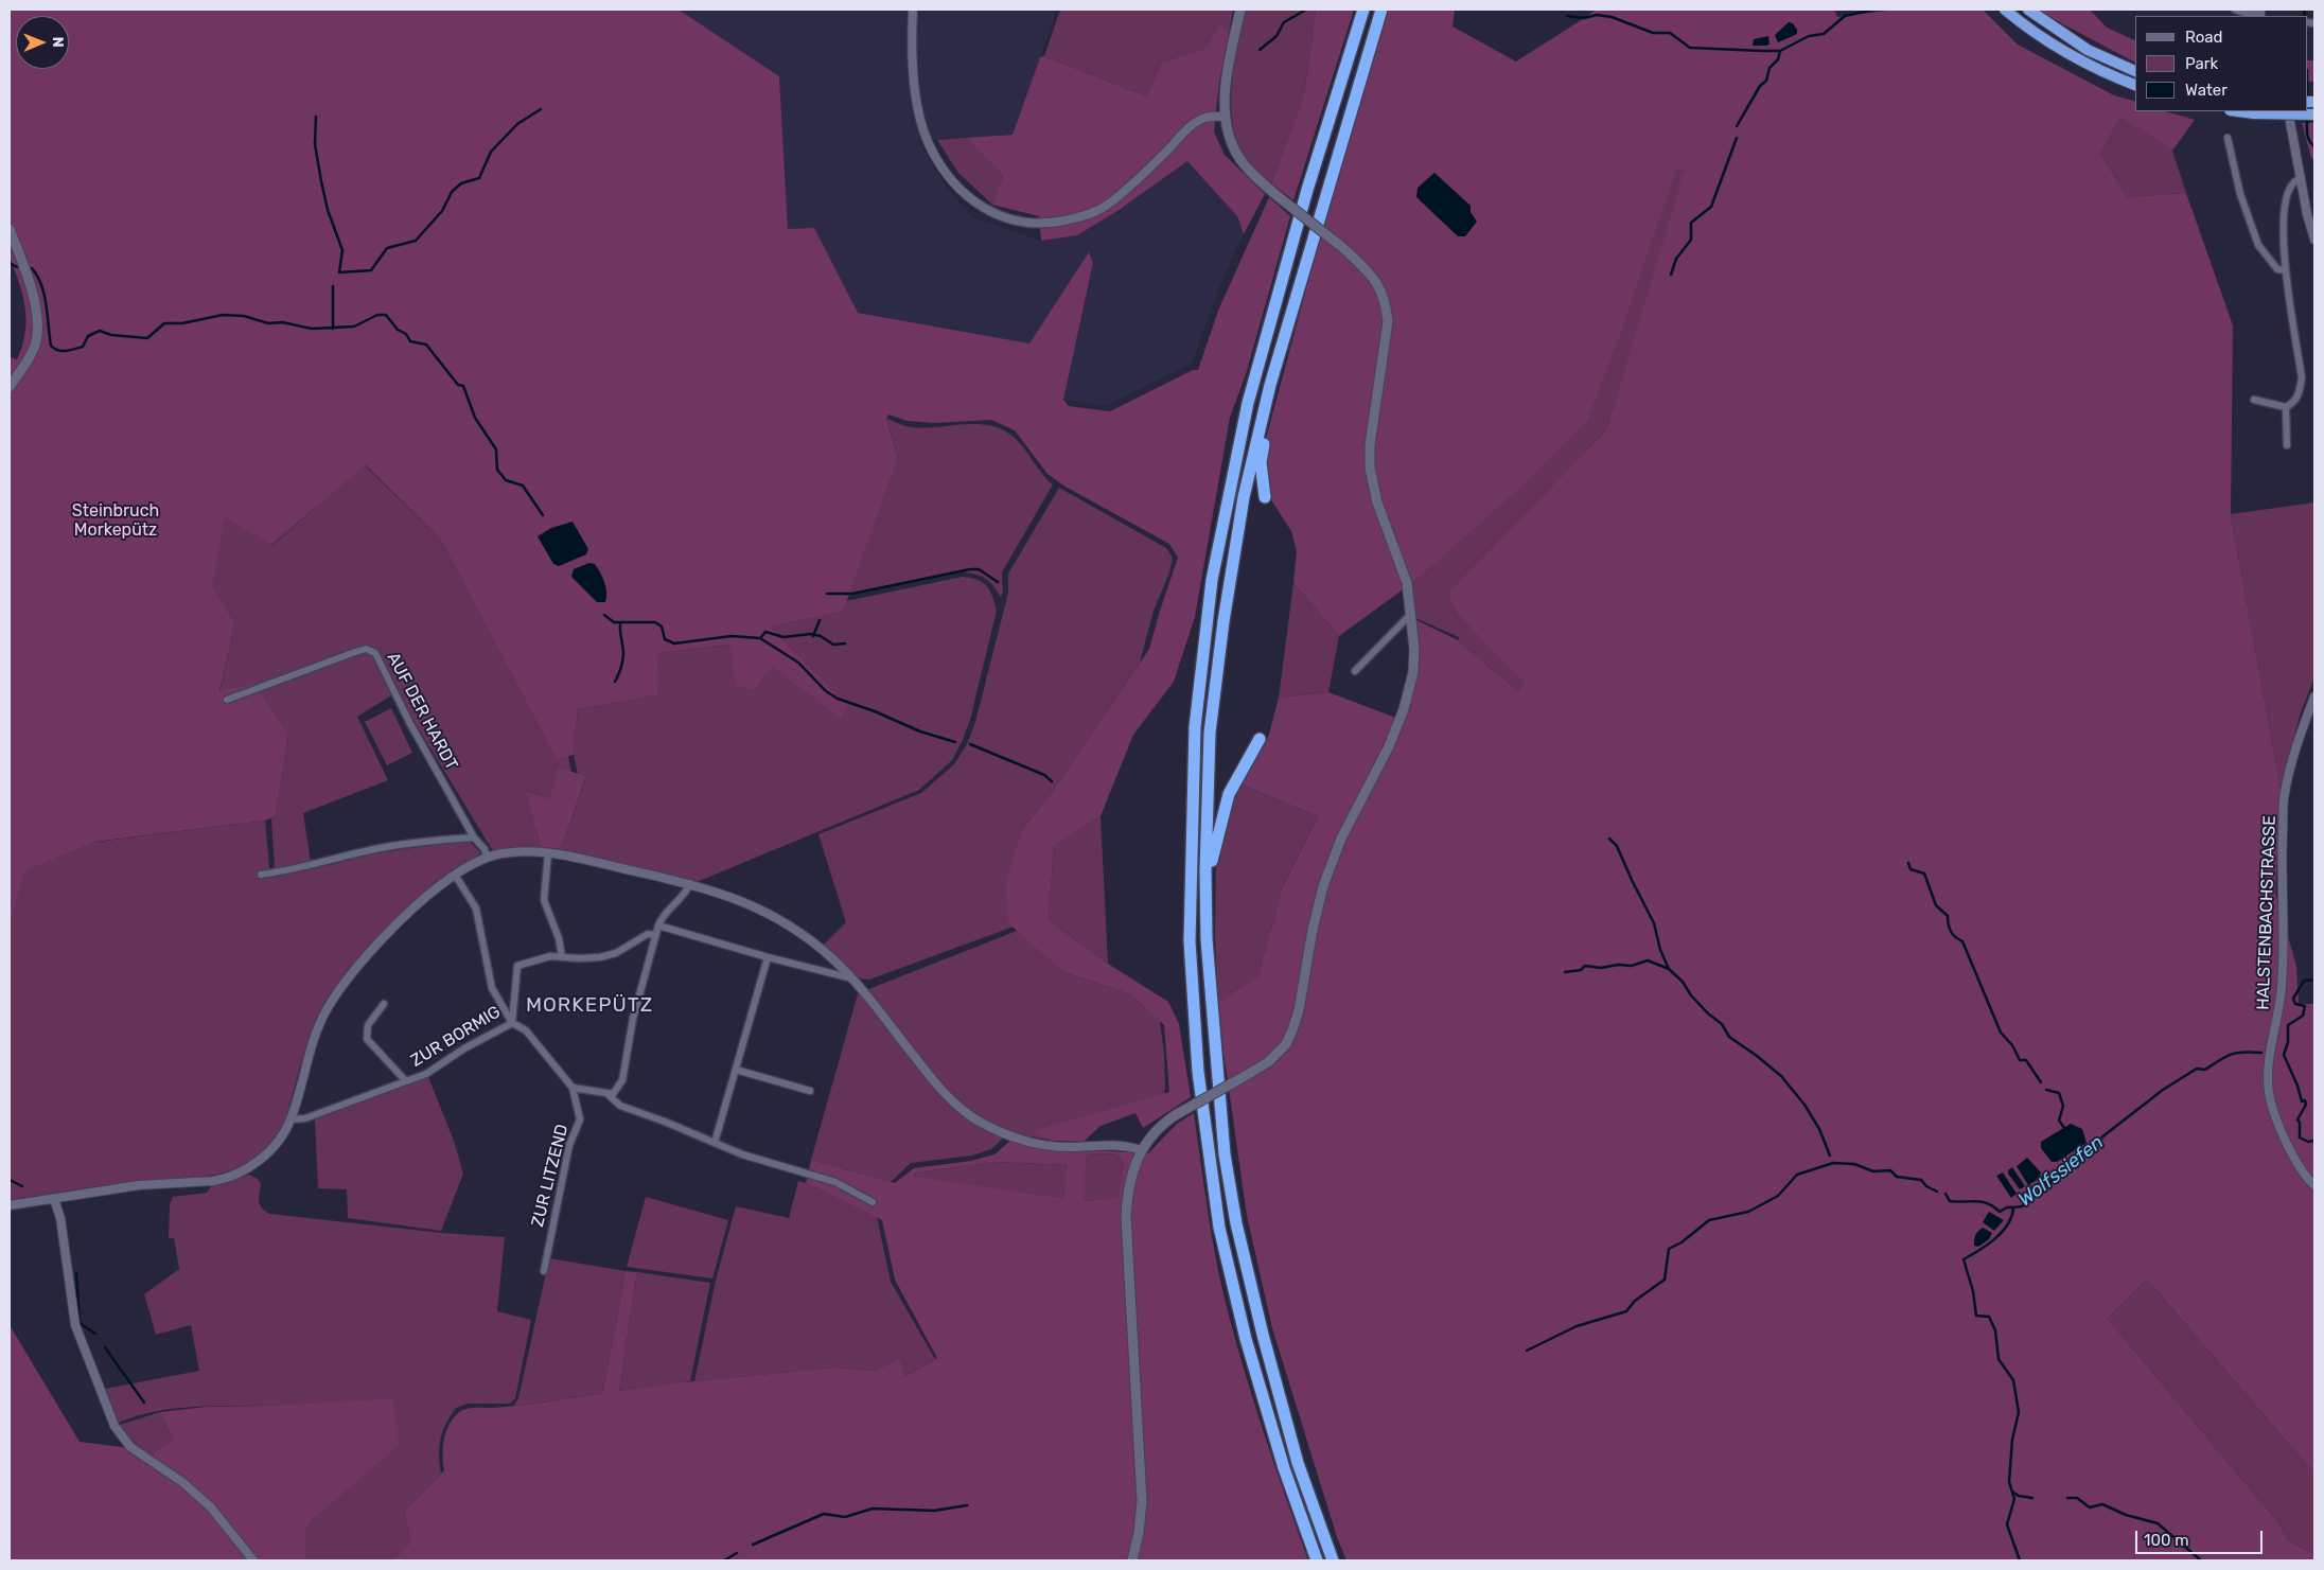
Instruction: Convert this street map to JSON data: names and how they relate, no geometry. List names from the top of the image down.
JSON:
{
  "streets": {
    "street": [
      "AUF DER HARDT",
      "HALSTENBACHSTRASSE",
      "ZUR BORMIG",
      "ZUR LITZEND"
    ]
  },
  "districts": ["MORKEPÜTZ"],
  "water": ["Wolfssiefen"],
  "parks": ["Steinbruch Morkepütz"],
  "legend": ["Road", "Park", "Water"],
  "scale_bar": "100 m",
  "north": "right"
}
